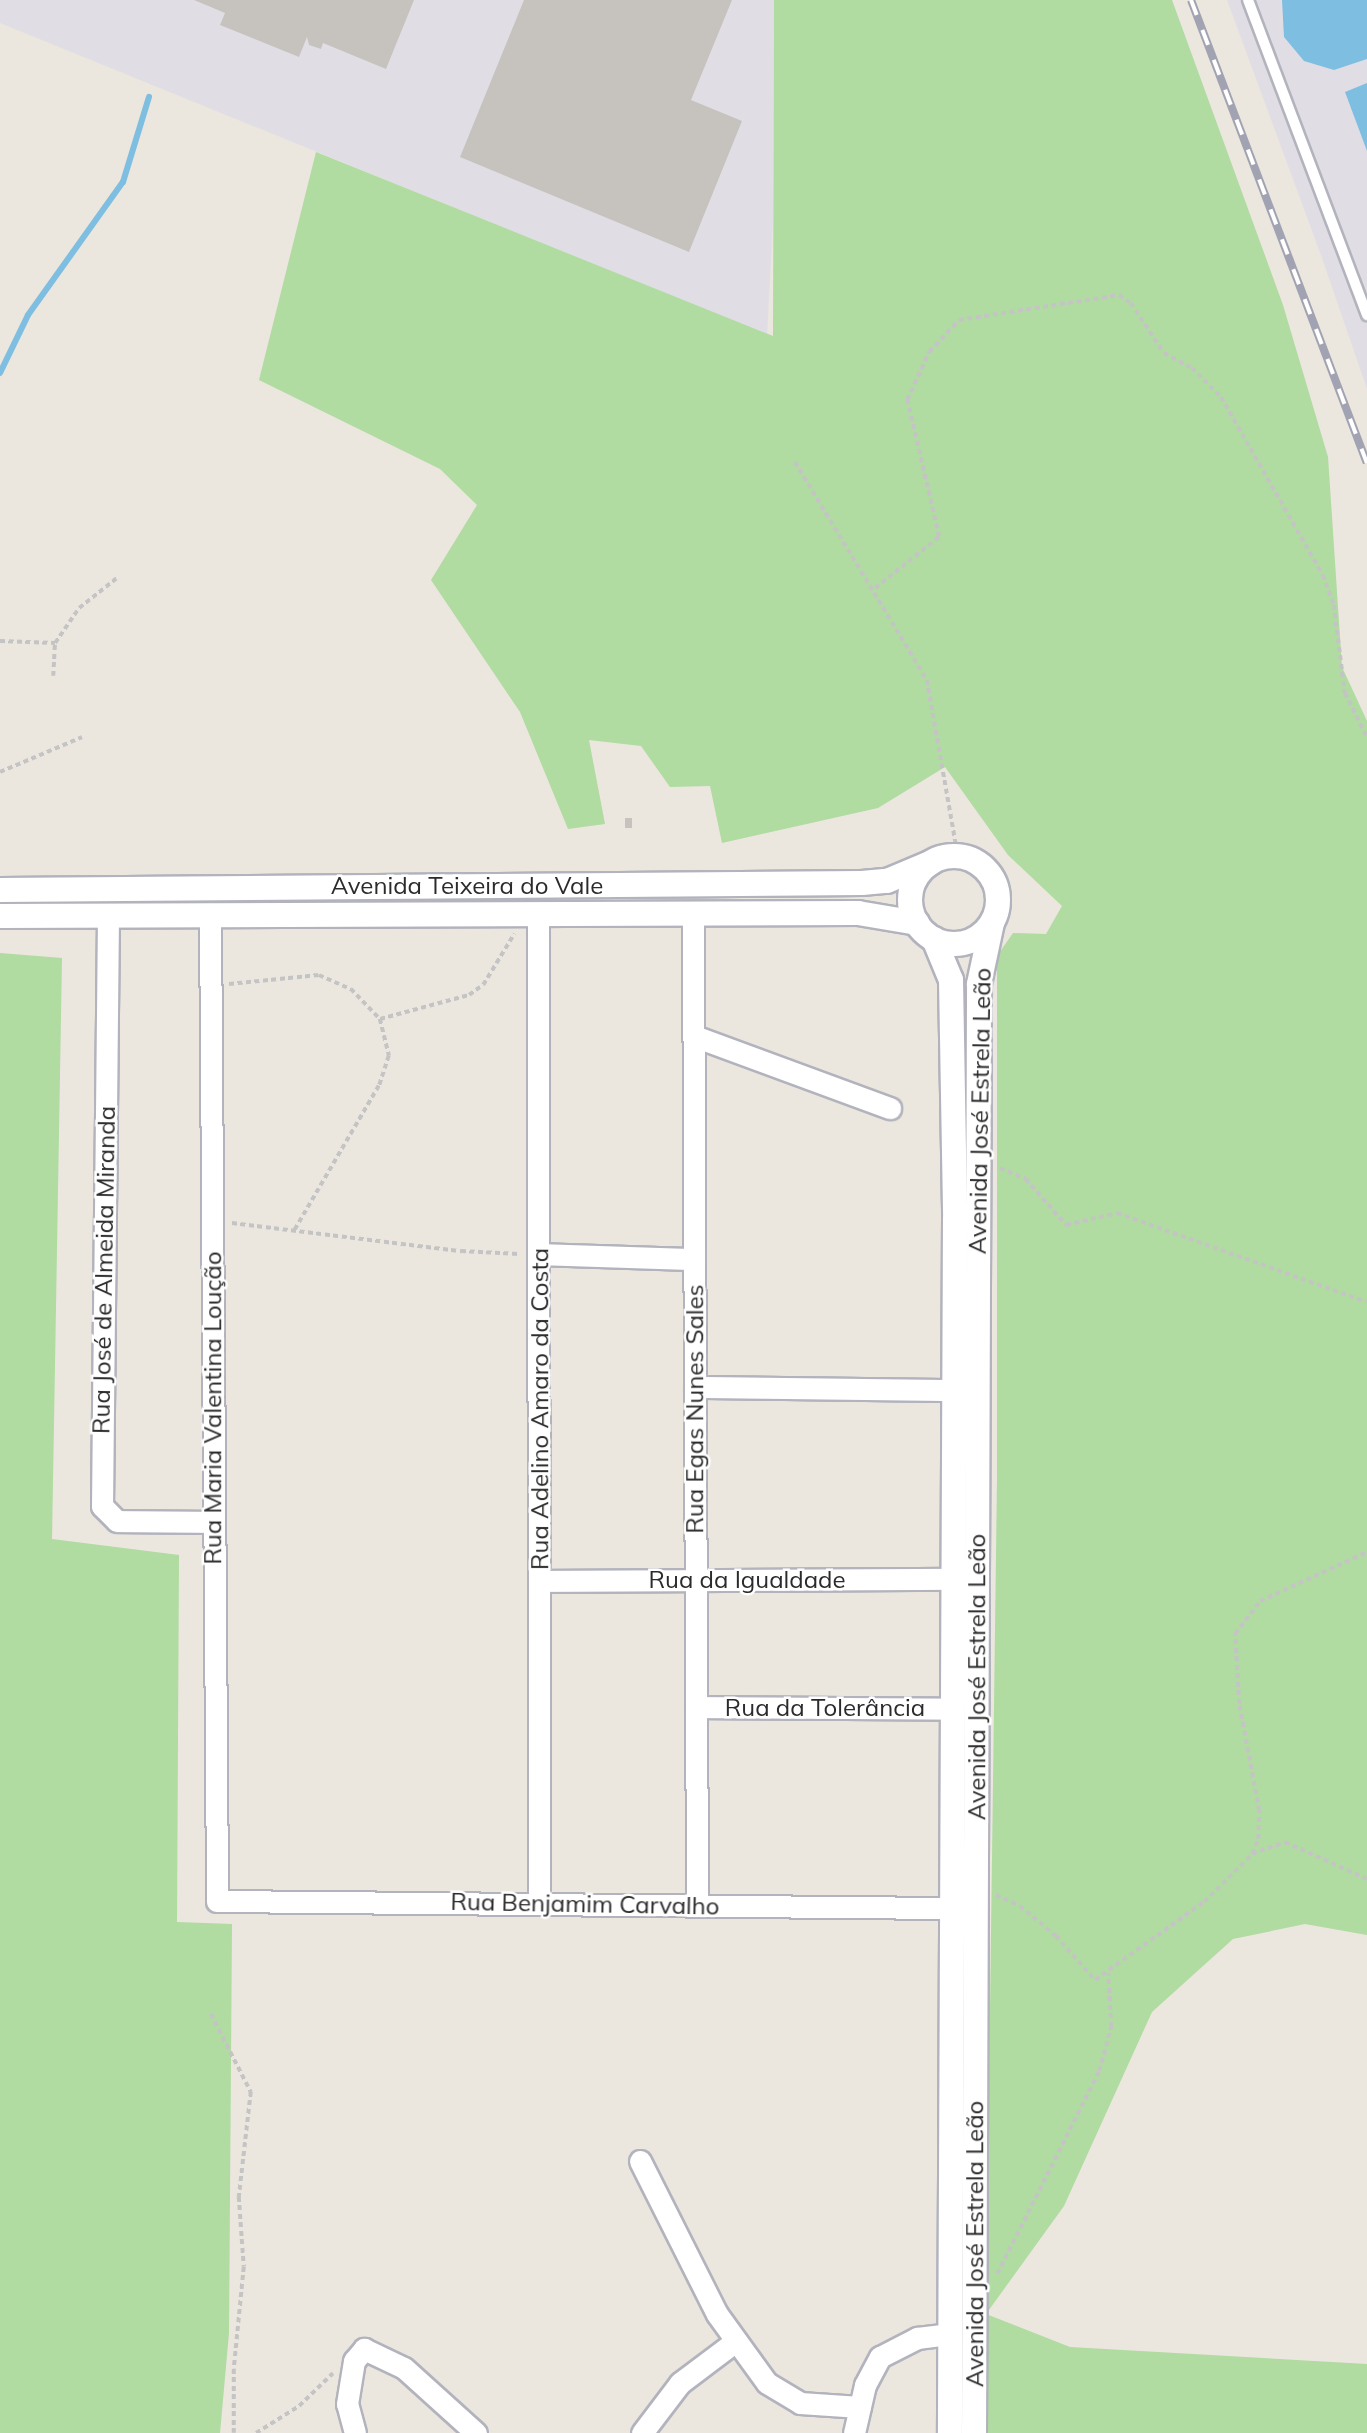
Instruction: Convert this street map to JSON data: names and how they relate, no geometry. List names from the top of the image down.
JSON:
{
  "streets": {
    "street": [
      "Avenida Teixeira do Vale",
      "Avenida José Estrela Leão",
      "Rua José de Almeida Miranda",
      "Rua Maria Valentina Loução",
      "Rua Adelino Amaro da Costa",
      "Rua Egas Nunes Sales",
      "Rua da Igualdade",
      "Rua da Tolerância",
      "Rua Benjamim Carvalho"
    ]
  },
  "crossings": [
    ["Avenida Teixeira do Vale", "Avenida José Estrela Leão"],
    ["Avenida Teixeira do Vale", "Rua José de Almeida Miranda"],
    ["Avenida Teixeira do Vale", "Rua Maria Valentina Loução"],
    ["Avenida Teixeira do Vale", "Rua Adelino Amaro da Costa"],
    ["Avenida Teixeira do Vale", "Rua Egas Nunes Sales"],
    ["Avenida José Estrela Leão", "Rua da Igualdade"],
    ["Avenida José Estrela Leão", "Rua da Tolerância"],
    ["Avenida José Estrela Leão", "Rua Benjamim Carvalho"],
    ["Rua José de Almeida Miranda", "Rua Maria Valentina Loução"],
    ["Rua Maria Valentina Loução", "Rua Benjamim Carvalho"],
    ["Rua Adelino Amaro da Costa", "Rua da Igualdade"],
    ["Rua Adelino Amaro da Costa", "Rua Benjamim Carvalho"],
    ["Rua Egas Nunes Sales", "Rua da Igualdade"],
    ["Rua Egas Nunes Sales", "Rua da Tolerância"],
    ["Rua Egas Nunes Sales", "Rua Benjamim Carvalho"]
  ]
}
